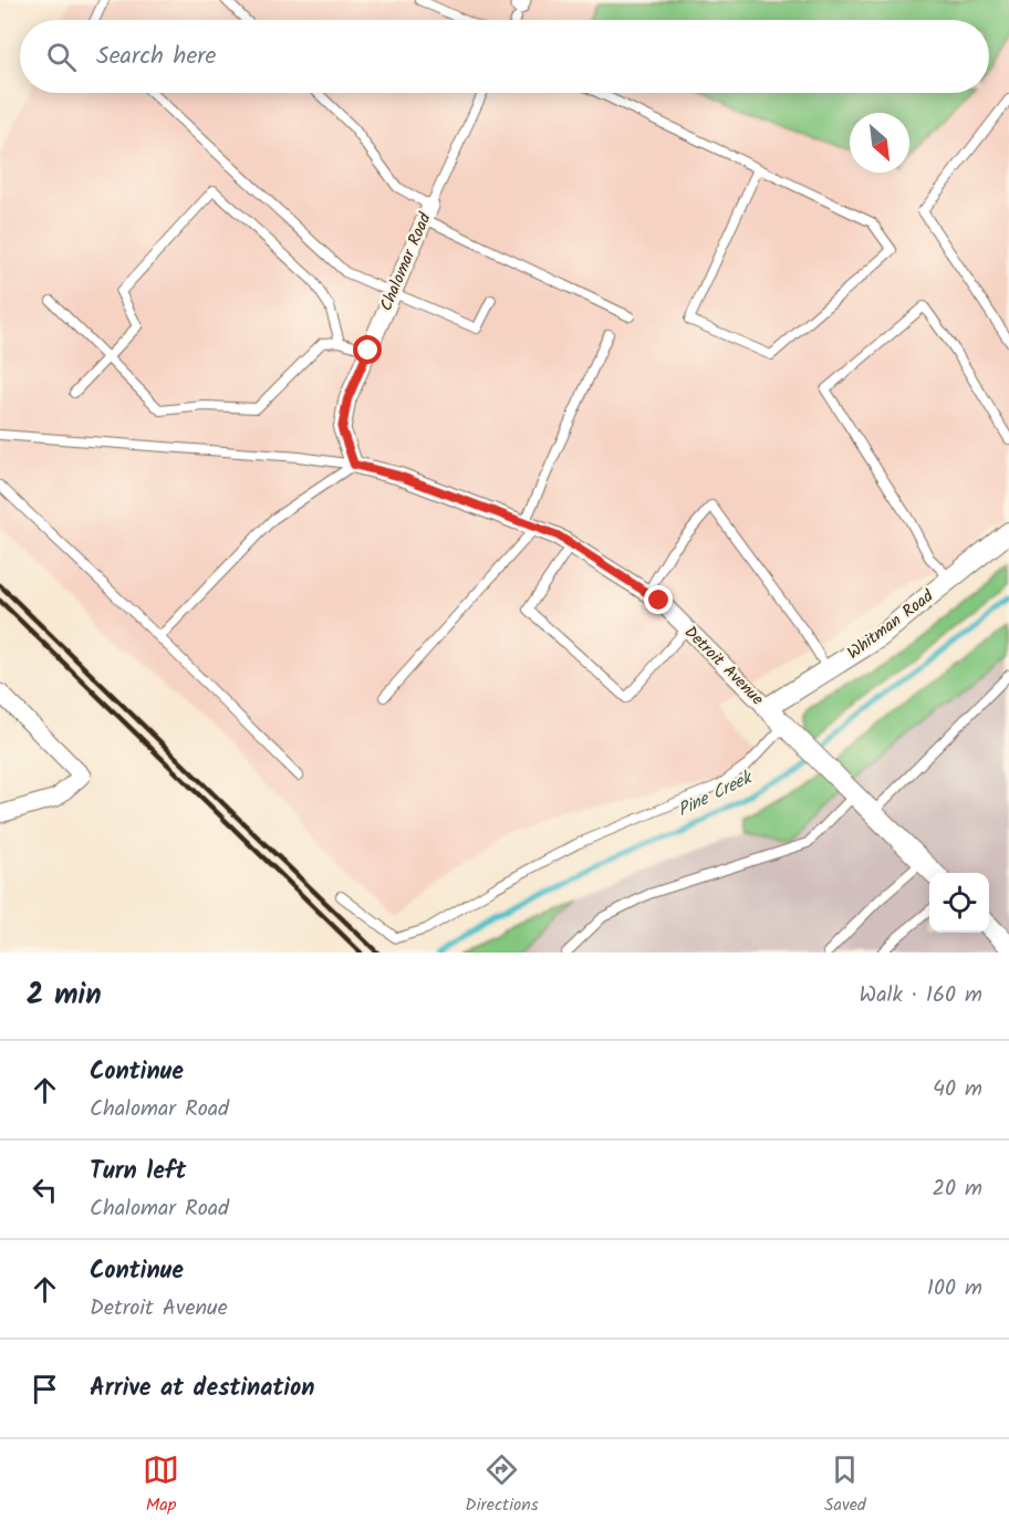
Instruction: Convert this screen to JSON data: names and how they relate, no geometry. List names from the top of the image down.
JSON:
{
  "streets": {
    "street": ["Chalomar Road", "Whitman Road", "Detroit Avenue"]
  },
  "crossings": [
    ["Chalomar Road", "Detroit Avenue"],
    ["Whitman Road", "Detroit Avenue"]
  ],
  "water": ["Pine Creek"],
  "north": "bottom right",
  "page": {
    "search": "Search here",
    "heading": ["2 min", "Walk · 160 m"],
    "list": [
      ["Continue", "Chalomar Road", "40 m"],
      ["Turn left", "Chalomar Road", "20 m"],
      ["Continue", "Detroit Avenue", "100 m"],
      "Arrive at destination"
    ],
    "nav": ["Map", "Directions", "Saved"]
  }
}
